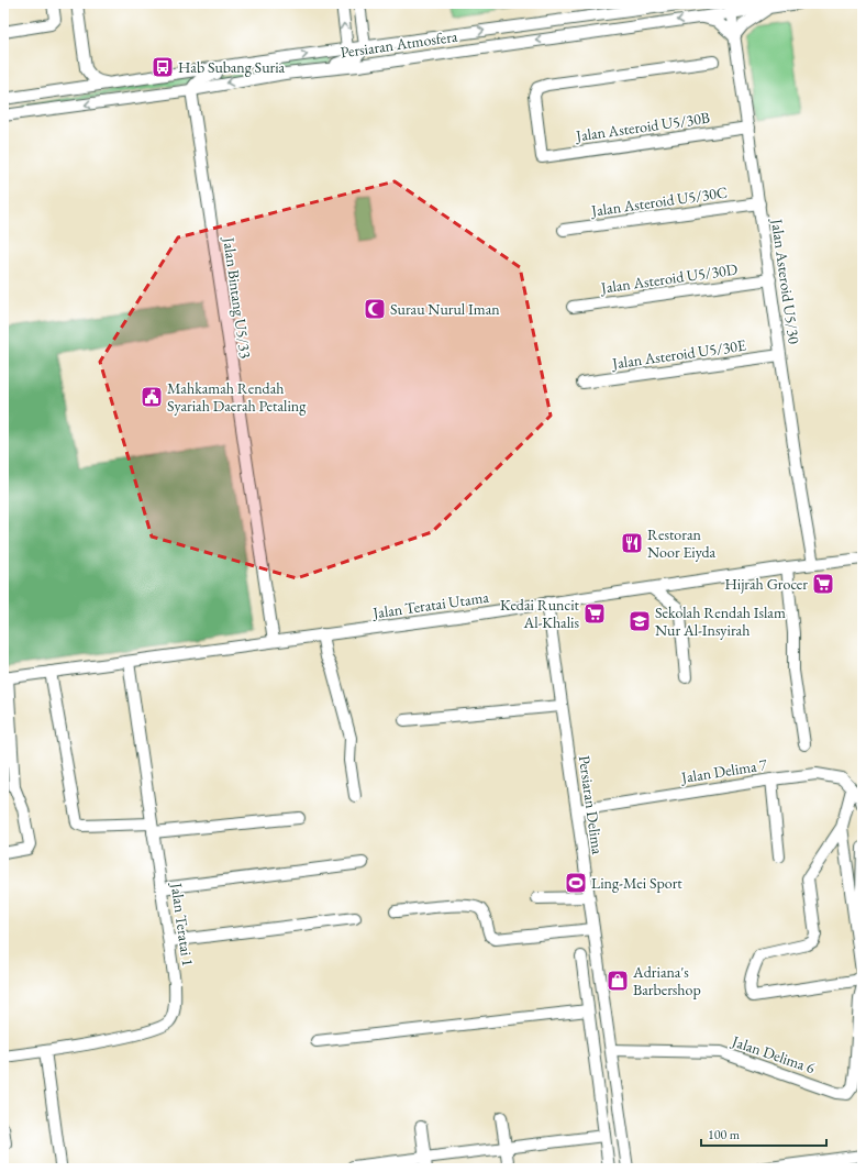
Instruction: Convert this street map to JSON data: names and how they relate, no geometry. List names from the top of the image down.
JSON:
{
  "streets": {
    "street": [
      "Persiaran Atmosfera",
      "Jalan Asteroid U5/30B",
      "Jalan Asteroid U5/30C",
      "Jalan Asteroid U5/30D",
      "Jalan Asteroid U5/30",
      "Jalan Bintang U5/33",
      "Jalan Asteroid U5/30E",
      "Jalan Teratai Utama",
      "Jalan Delima 7",
      "Persiaran Delima",
      "Jalan Teratai 1",
      "Jalan Delima 6"
    ]
  },
  "crossings": [
    ["Persiaran Atmosfera", "Jalan Asteroid U5/30"],
    ["Persiaran Atmosfera", "Jalan Bintang U5/33"],
    ["Jalan Asteroid U5/30B", "Jalan Asteroid U5/30"],
    ["Jalan Asteroid U5/30C", "Jalan Asteroid U5/30"],
    ["Jalan Asteroid U5/30D", "Jalan Asteroid U5/30"],
    ["Jalan Asteroid U5/30", "Jalan Asteroid U5/30E"],
    ["Jalan Asteroid U5/30", "Jalan Teratai Utama"],
    ["Jalan Bintang U5/33", "Jalan Teratai Utama"],
    ["Jalan Teratai Utama", "Persiaran Delima"],
    ["Jalan Teratai Utama", "Jalan Teratai 1"],
    ["Jalan Delima 7", "Persiaran Delima"],
    ["Persiaran Delima", "Jalan Delima 6"]
  ],
  "places": {
    "bus stop": ["Hab Subang Suria"],
    "mosque": ["Surau Nurul Iman"],
    "public building": ["Mahkamah Rendah Syariah Daerah Petaling"],
    "restaurant": ["Restoran Noor Eiyda"],
    "supermarket": ["Hijrah Grocer", "Kedai Runcit Al-Khalis"],
    "school or university": ["Sekolah Rendah Islam Nur Al-Insyirah"],
    "sports": ["Ling-Mei Sport"],
    "shop": ["Adriana's Barbershop"]
  },
  "scale_bar": "100 m"
}
